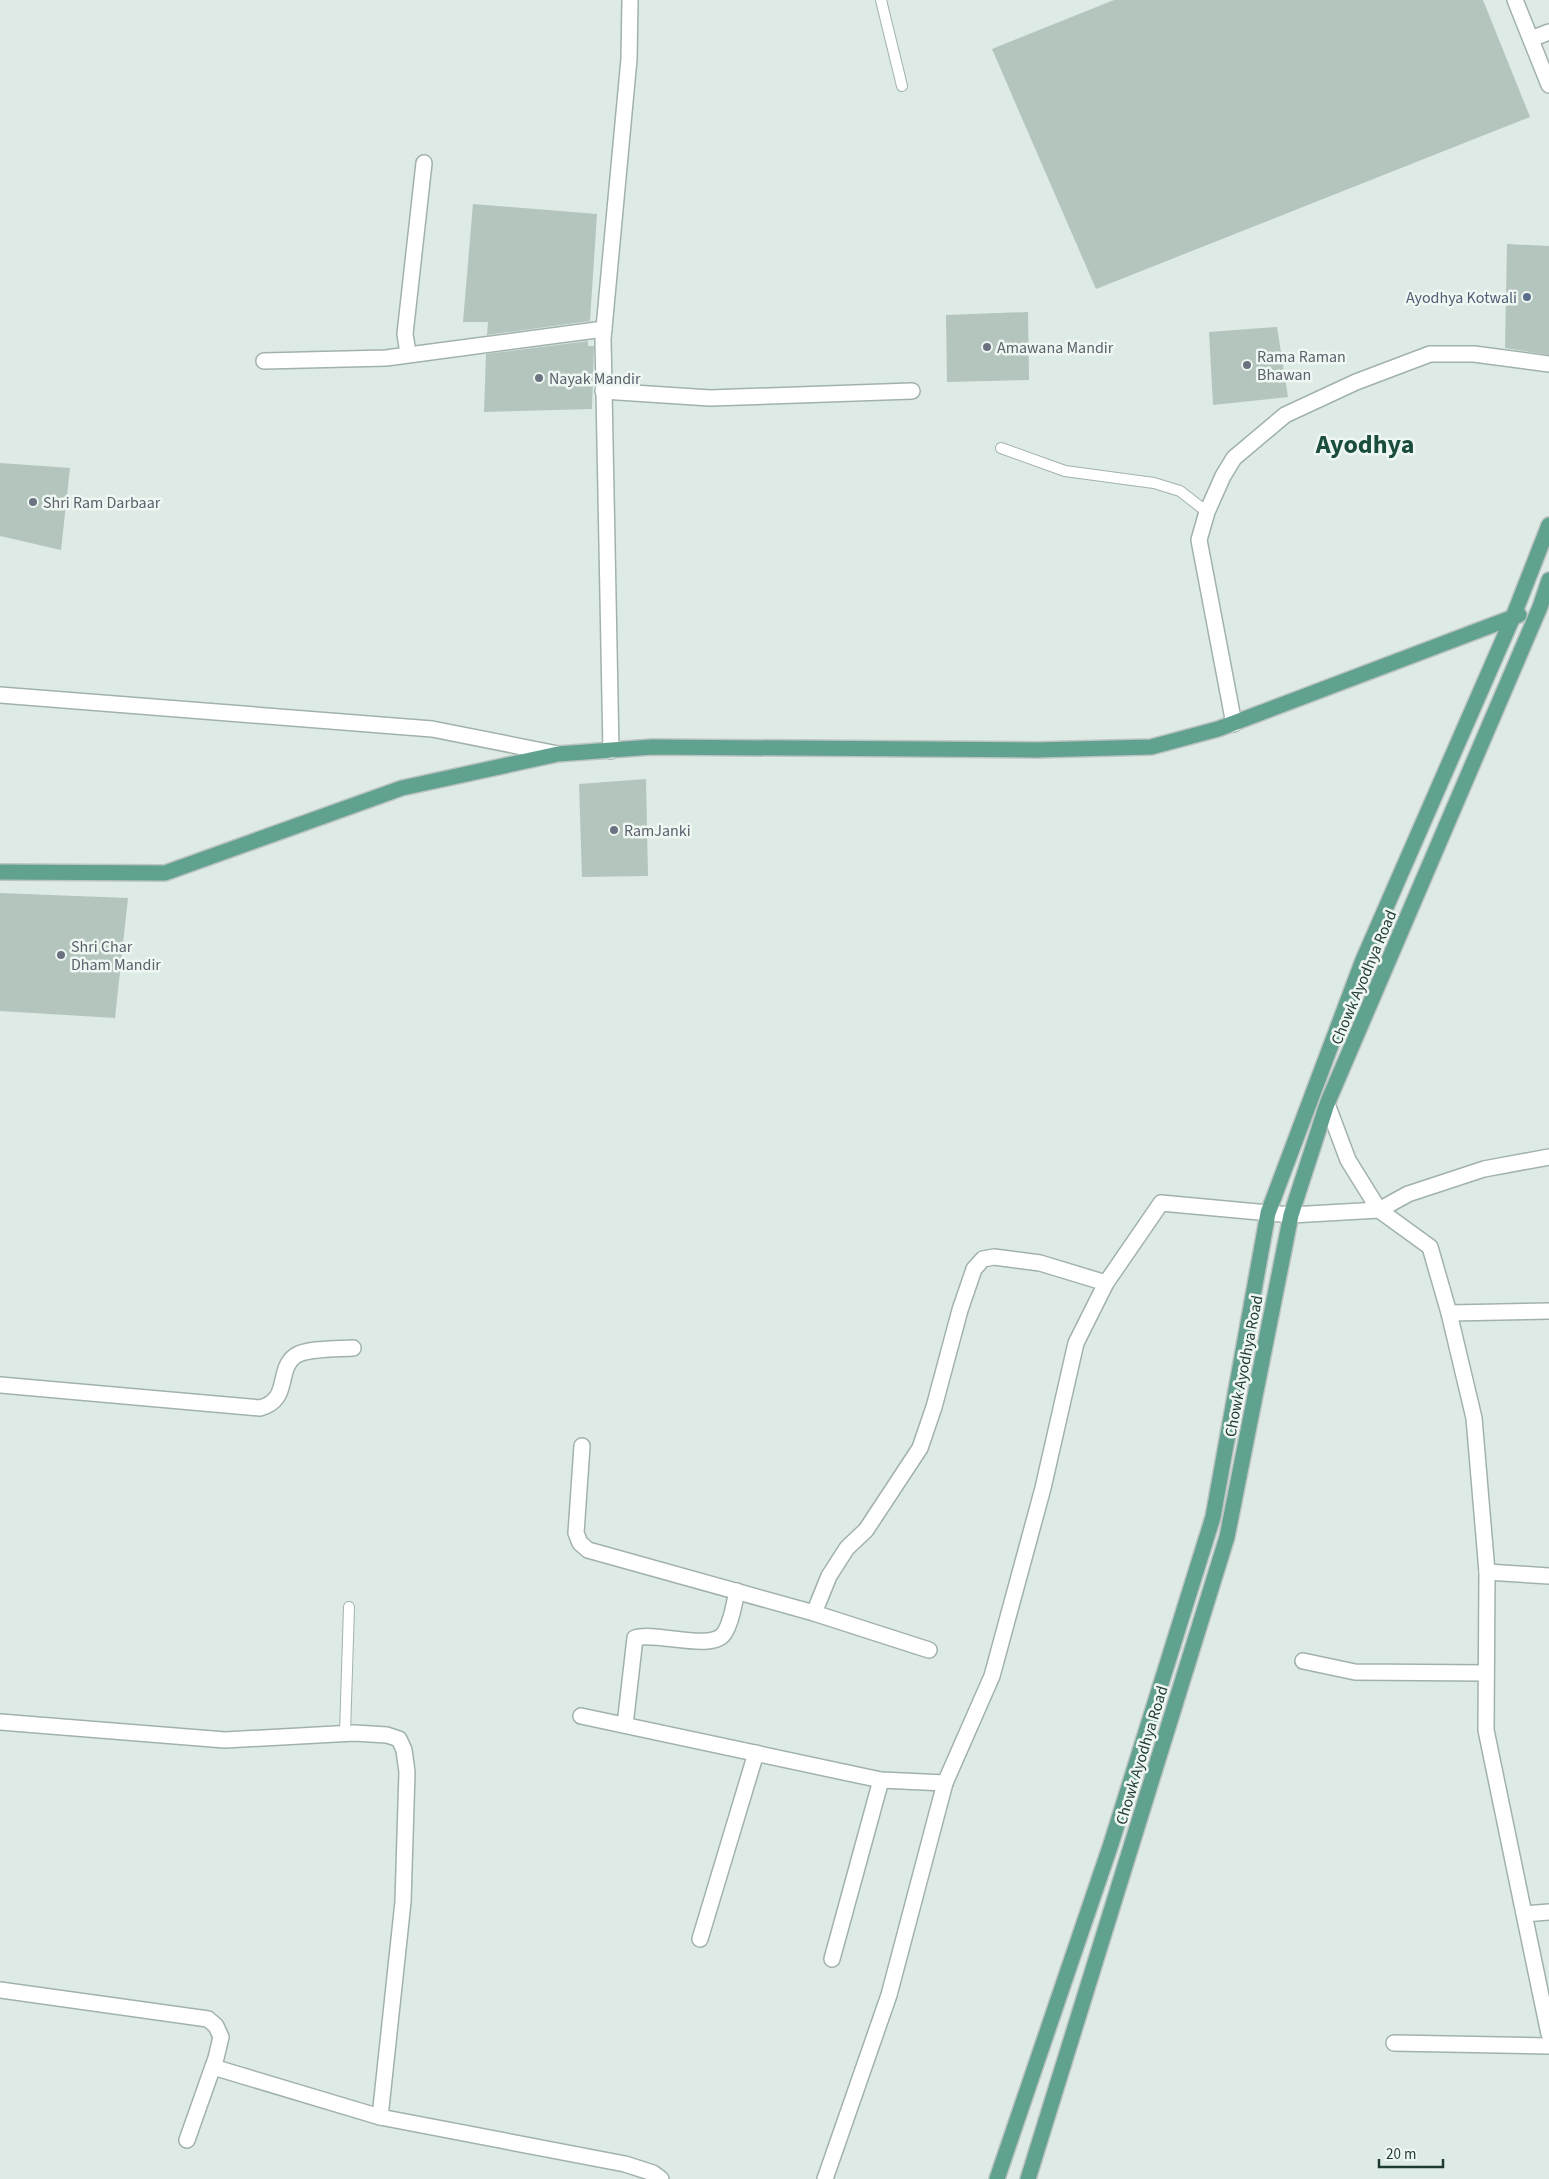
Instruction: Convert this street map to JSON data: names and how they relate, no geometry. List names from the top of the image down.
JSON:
{
  "streets": {
    "main road": ["Chowk Ayodhya Road"]
  },
  "districts": ["Ayodhya"],
  "places": [
    "Ayodhya Kotwali",
    "Amawana Mandir",
    "Rama Raman Bhawan",
    "Nayak Mandir",
    "Shri Ram Darbaar",
    "RamJanki",
    "Shri Char Dham Mandir"
  ],
  "scale_bar": "20 m"
}
